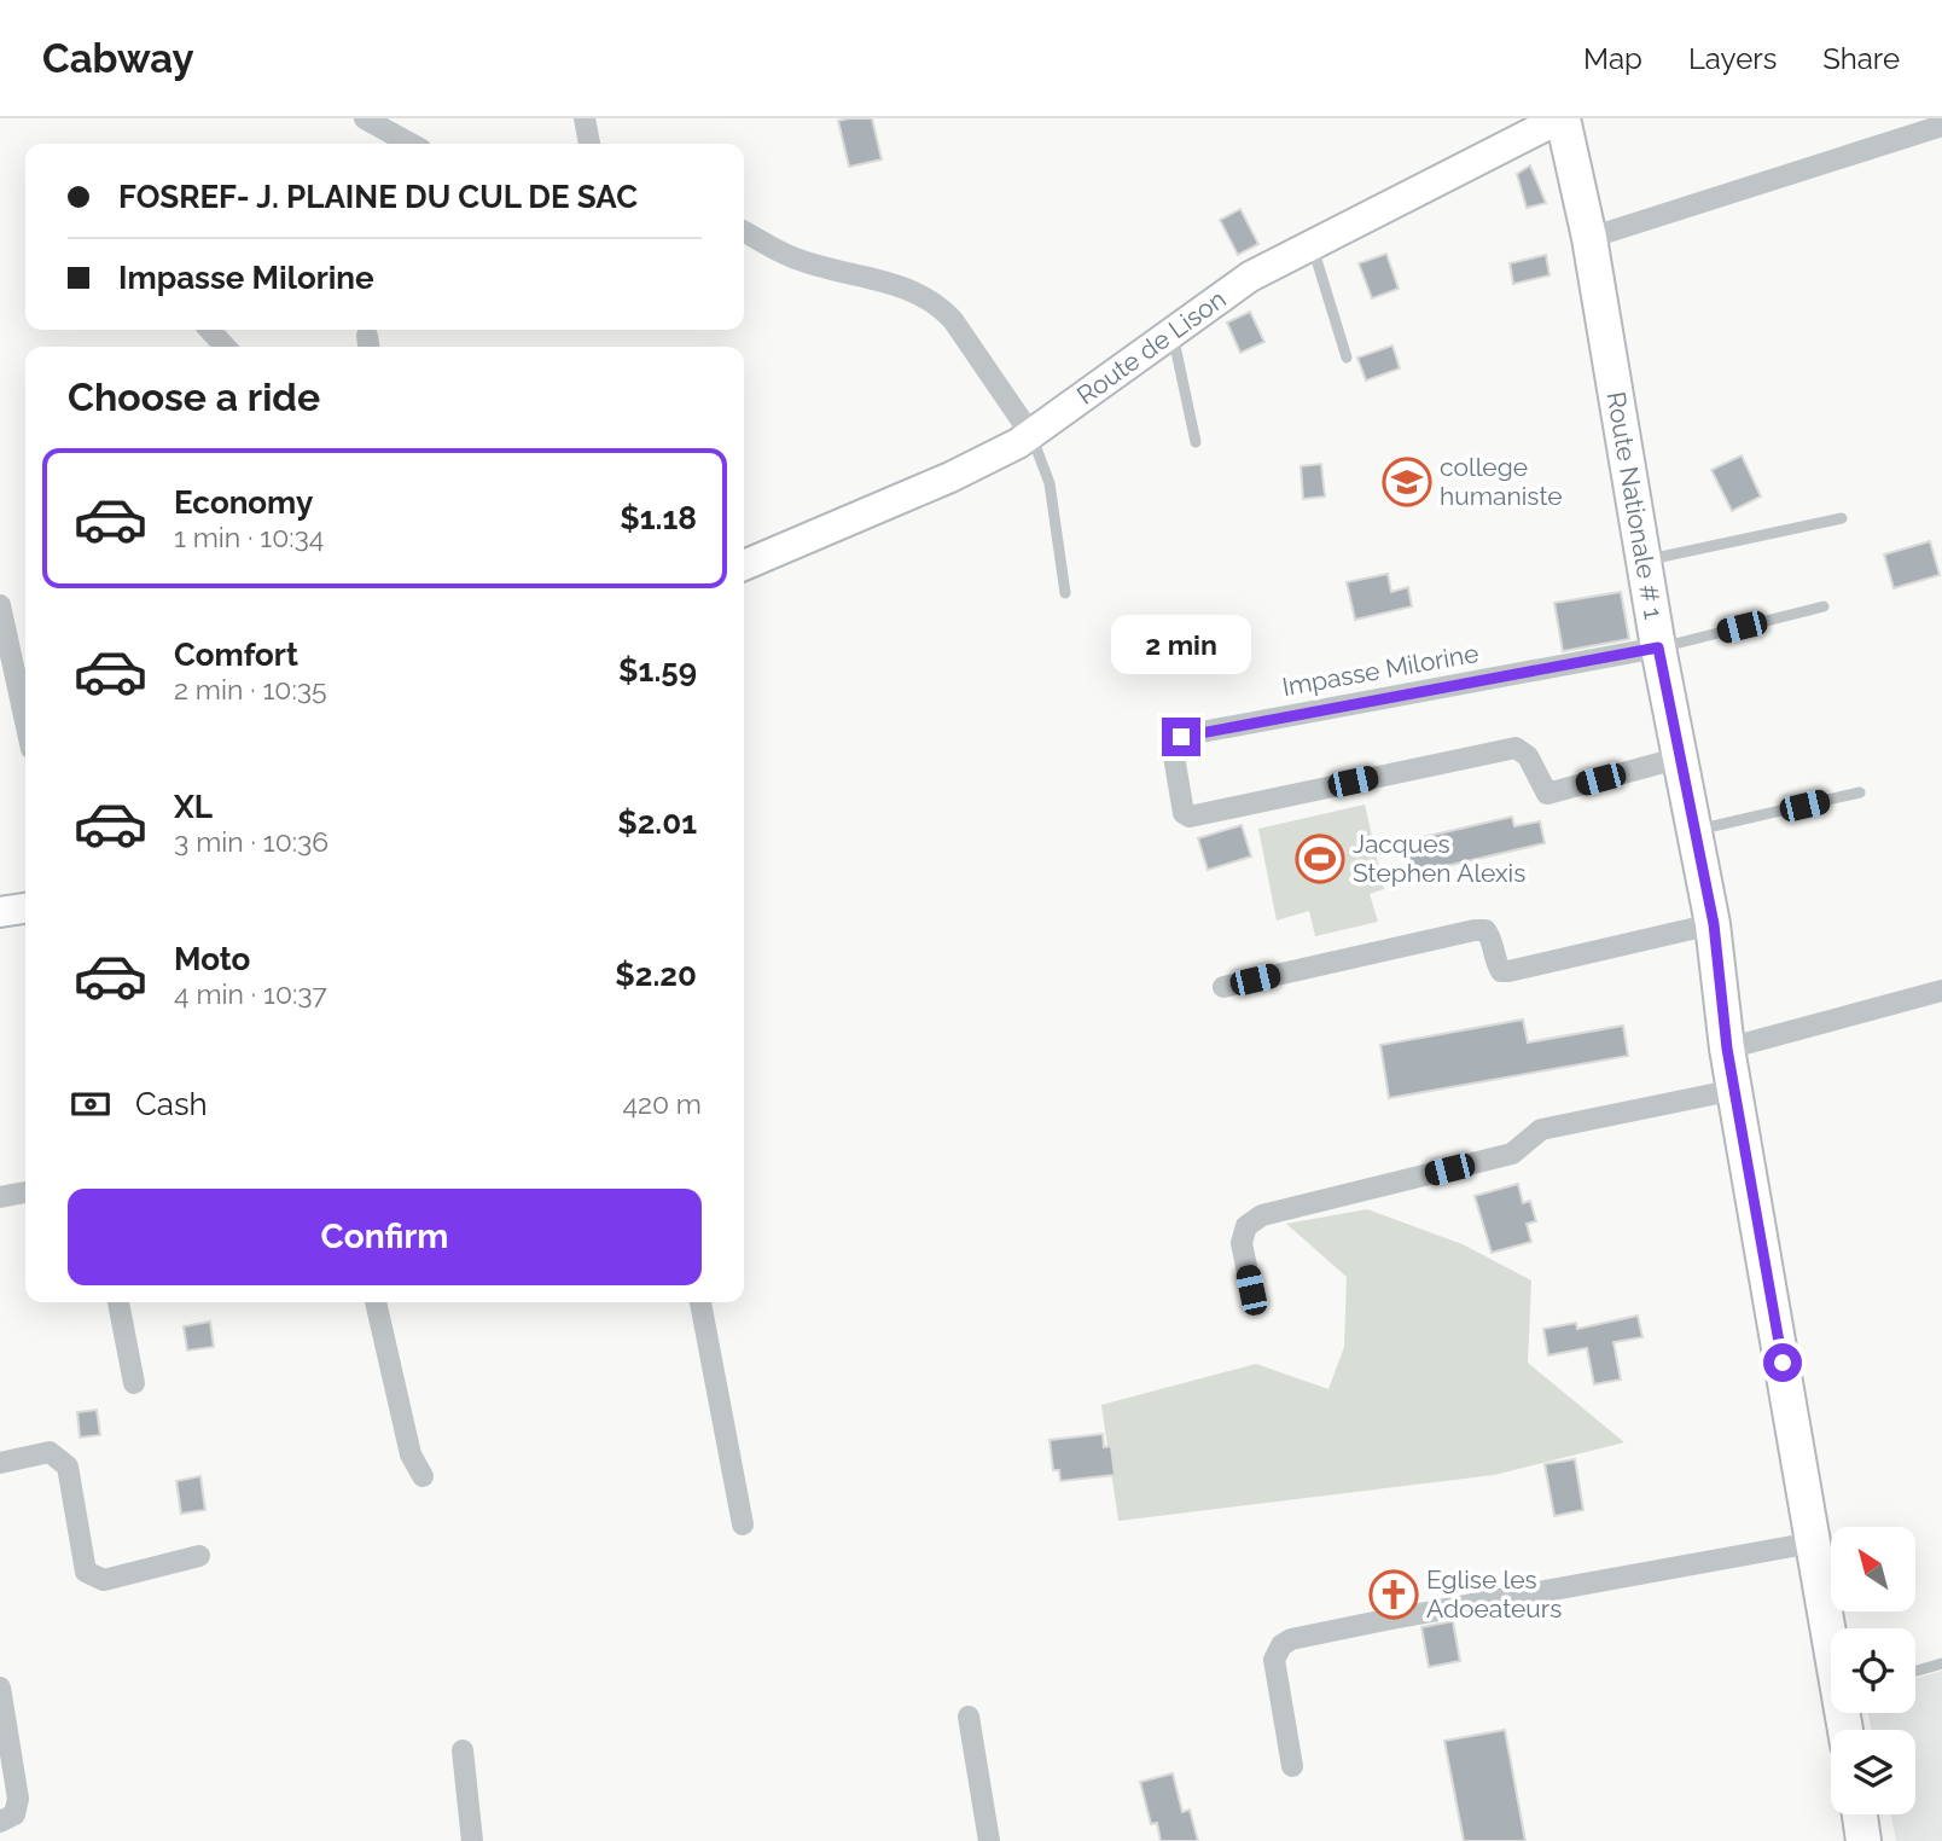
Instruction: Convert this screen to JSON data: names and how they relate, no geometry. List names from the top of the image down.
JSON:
{
  "streets": {
    "main road": ["Route Nationale # 1"],
    "street": ["Route de Lison", "Impasse Milorine"]
  },
  "crossings": [
    ["Route de Lison", "Route Nationale # 1"],
    ["Route Nationale # 1", "Impasse Milorine"]
  ],
  "places": {
    "school or university": ["college humaniste"],
    "sports": ["Jacques Stephen Alexis"],
    "church": ["Eglise les Adoeateurs"]
  },
  "north": "top left",
  "page": {
    "header": "Cabway",
    "nav": ["Map", "Layers", "Share"],
    "banner": ["FOSREF- J. PLAINE DU CUL DE SAC", "Impasse Milorine"],
    "heading": "Choose a ride",
    "list": [
      {
        "name": "Economy",
        "note": "1 min · 10:34",
        "value": "$1.18"
      },
      {
        "name": "Comfort",
        "note": "2 min · 10:35",
        "value": "$1.59"
      },
      {
        "name": "XL",
        "note": "3 min · 10:36",
        "value": "$2.01"
      },
      {
        "name": "Moto",
        "note": "4 min · 10:37",
        "value": "$2.20"
      }
    ],
    "bubble": "2 min",
    "pay": ["Cash", "420 m"],
    "buttons": "Confirm"
  }
}
